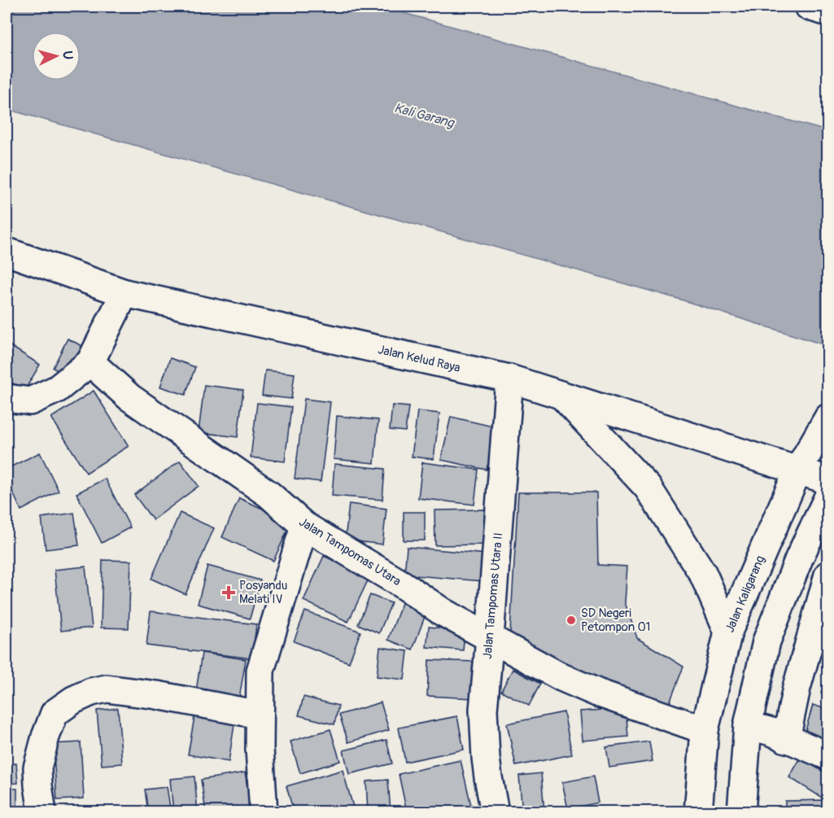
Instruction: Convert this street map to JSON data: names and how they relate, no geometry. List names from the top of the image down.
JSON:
{
  "streets": {
    "main road": [
      "Jalan Kelud Raya",
      "Jalan Tampomas Utara",
      "Jalan Kaligarang",
      "Jalan Tampomas Utara II"
    ]
  },
  "crossings": [
    ["Jalan Kelud Raya", "Jalan Kaligarang"],
    ["Jalan Kelud Raya", "Jalan Tampomas Utara II"],
    ["Jalan Tampomas Utara", "Jalan Kaligarang"],
    ["Jalan Tampomas Utara", "Jalan Tampomas Utara II"]
  ],
  "water": ["Kali Garang"],
  "places": {
    "health": ["Posyandu Melati IV"],
    "other": ["SD Negeri Petompon 01"]
  },
  "north": "right"
}
